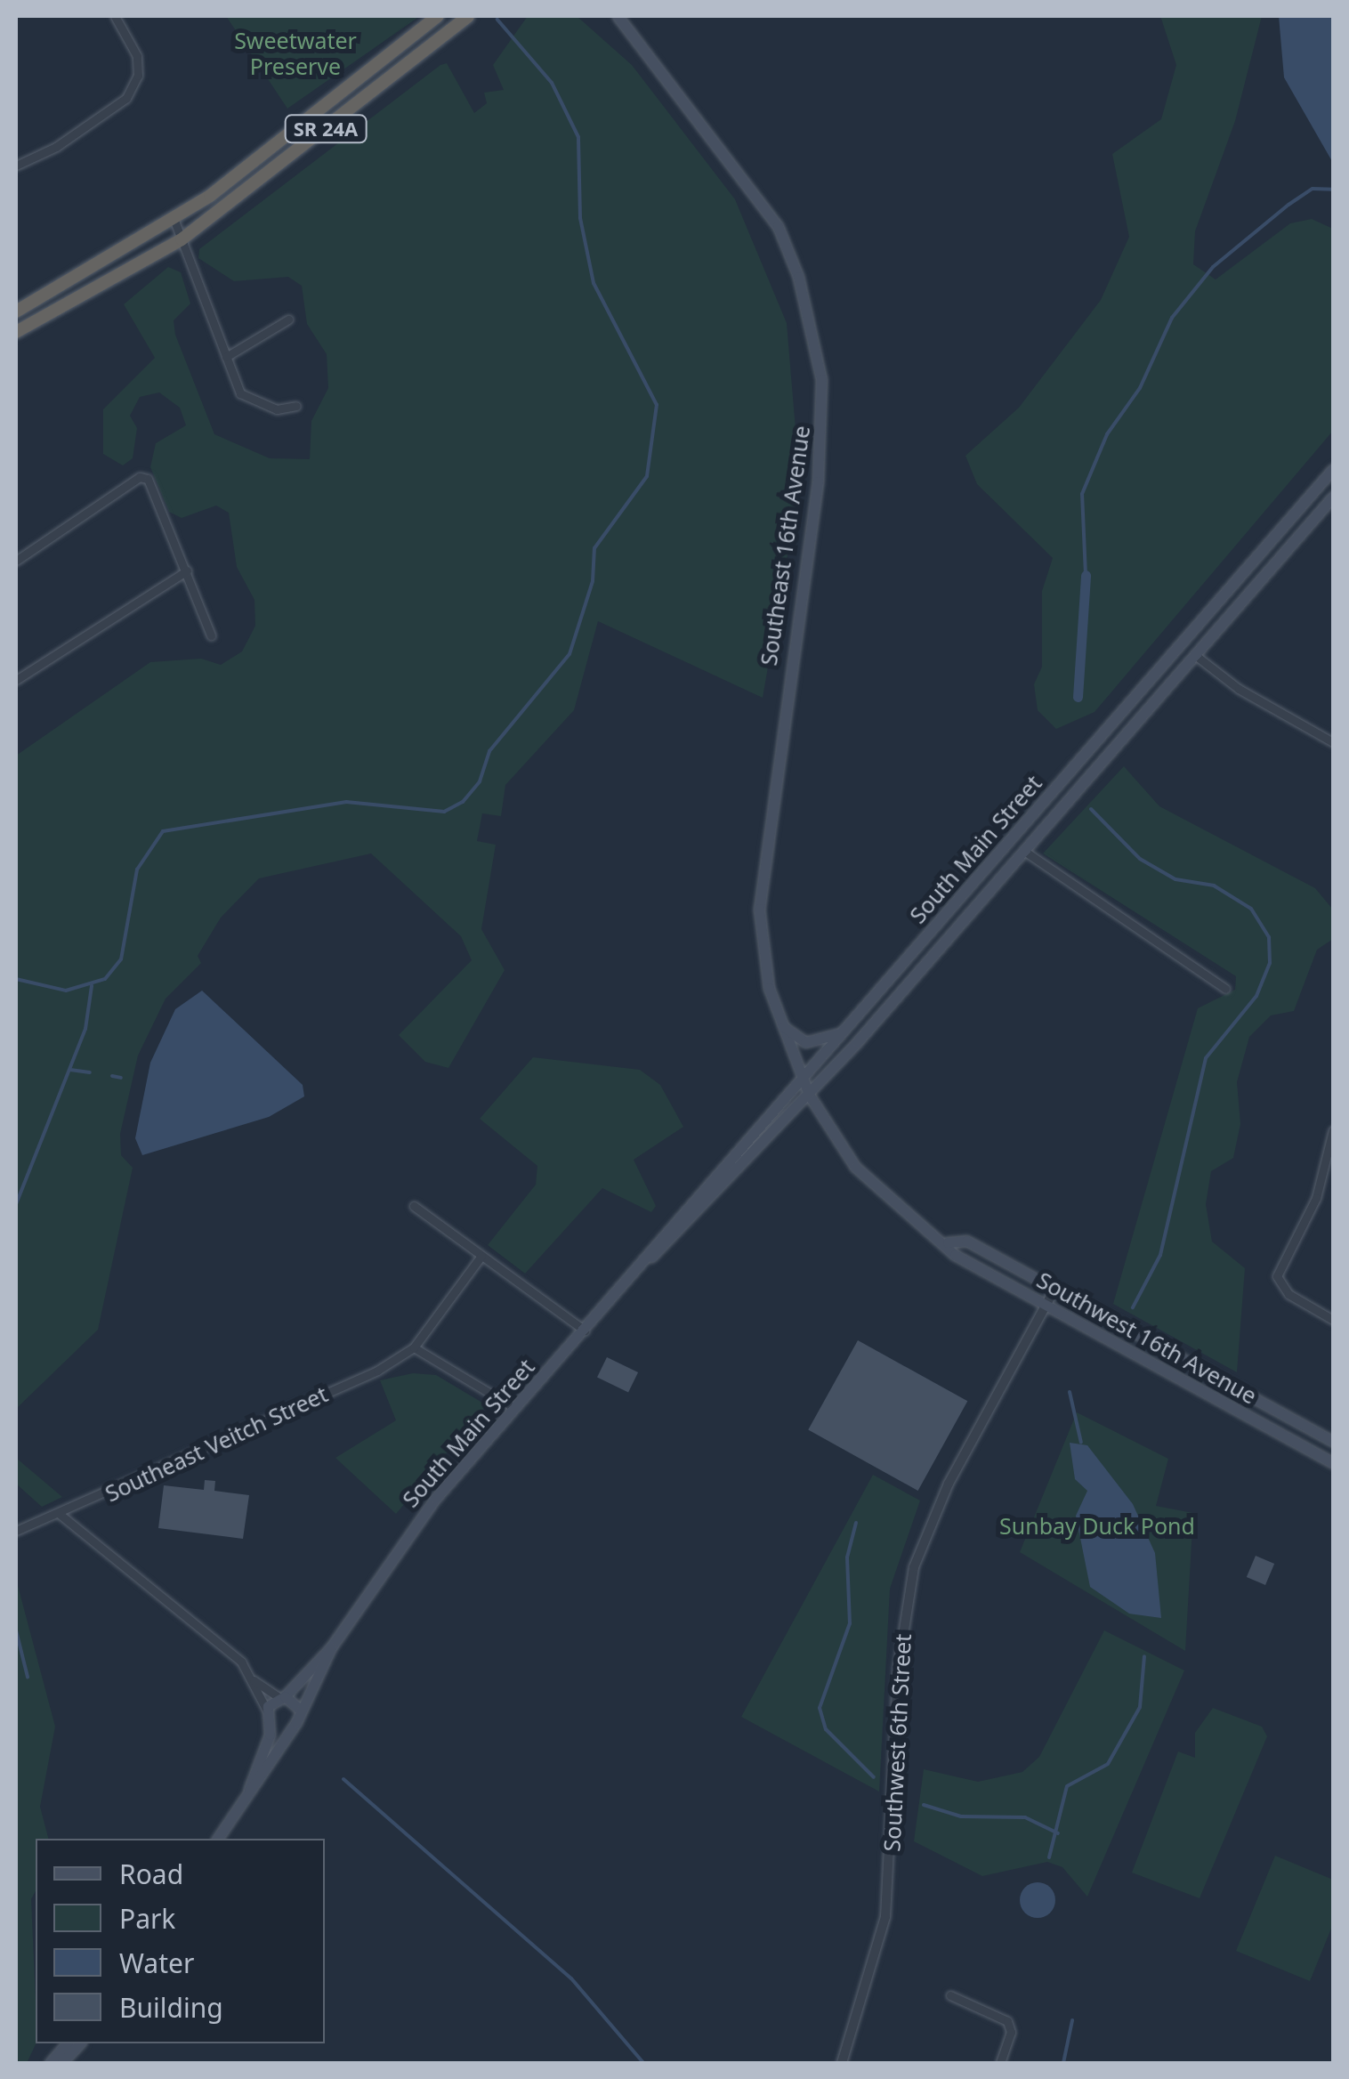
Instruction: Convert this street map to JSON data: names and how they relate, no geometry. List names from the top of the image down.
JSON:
{
  "streets": {
    "highway": ["SR 24A"],
    "main road": ["Southeast 16th Avenue", "South Main Street", "Southwest 16th Avenue"],
    "street": ["Southeast Veitch Street", "Southwest 6th Street"]
  },
  "crossings": [
    ["Southeast 16th Avenue", "South Main Street"],
    ["Southeast 16th Avenue", "Southwest 16th Avenue"],
    ["South Main Street", "Southwest 16th Avenue"],
    ["Southwest 16th Avenue", "Southwest 6th Street"]
  ],
  "parks": ["Sweetwater Preserve", "Sunbay Duck Pond"],
  "legend": [
    "Road",
    "Park",
    "Water",
    "Building"
  ]
}
